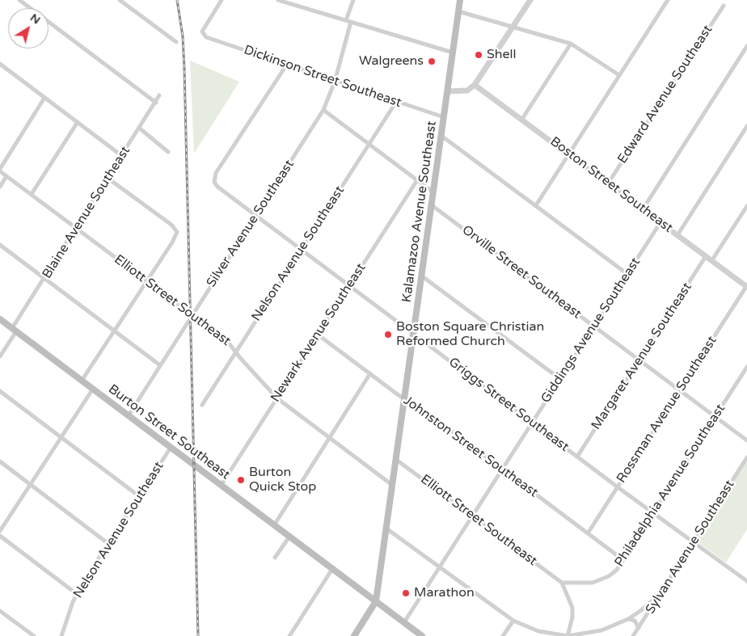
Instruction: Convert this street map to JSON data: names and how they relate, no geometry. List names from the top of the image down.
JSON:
{
  "streets": {
    "main road": ["Kalamazoo Avenue Southeast", "Burton Street Southeast"],
    "street": [
      "Dickinson Street Southeast",
      "Edward Avenue Southeast",
      "Boston Street Southeast",
      "Blaine Avenue Southeast",
      "Silver Avenue Southeast",
      "Nelson Avenue Southeast",
      "Orville Street Southeast",
      "Elliott Street Southeast",
      "Giddings Avenue Southeast",
      "Newark Avenue Southeast",
      "Margaret Avenue Southeast",
      "Griggs Street Southeast",
      "Rossman Avenue Southeast",
      "Johnston Street Southeast",
      "Philadelphia Avenue Southeast",
      "Sylvan Avenue Southeast"
    ]
  },
  "crossings": [
    ["Dickinson Street Southeast", "Kalamazoo Avenue Southeast"],
    ["Dickinson Street Southeast", "Silver Avenue Southeast"],
    ["Dickinson Street Southeast", "Nelson Avenue Southeast"],
    ["Dickinson Street Southeast", "Griggs Street Southeast"],
    ["Edward Avenue Southeast", "Boston Street Southeast"],
    ["Boston Street Southeast", "Giddings Avenue Southeast"],
    ["Boston Street Southeast", "Margaret Avenue Southeast"],
    ["Boston Street Southeast", "Rossman Avenue Southeast"],
    ["Kalamazoo Avenue Southeast", "Orville Street Southeast"],
    ["Kalamazoo Avenue Southeast", "Elliott Street Southeast"],
    ["Kalamazoo Avenue Southeast", "Griggs Street Southeast"],
    ["Kalamazoo Avenue Southeast", "Burton Street Southeast"],
    ["Kalamazoo Avenue Southeast", "Johnston Street Southeast"],
    ["Blaine Avenue Southeast", "Elliott Street Southeast"],
    ["Blaine Avenue Southeast", "Burton Street Southeast"],
    ["Silver Avenue Southeast", "Elliott Street Southeast"],
    ["Silver Avenue Southeast", "Griggs Street Southeast"],
    ["Silver Avenue Southeast", "Burton Street Southeast"],
    ["Nelson Avenue Southeast", "Elliott Street Southeast"],
    ["Nelson Avenue Southeast", "Griggs Street Southeast"],
    ["Nelson Avenue Southeast", "Burton Street Southeast"],
    ["Orville Street Southeast", "Giddings Avenue Southeast"],
    ["Orville Street Southeast", "Margaret Avenue Southeast"],
    ["Orville Street Southeast", "Rossman Avenue Southeast"],
    ["Orville Street Southeast", "Philadelphia Avenue Southeast"],
    ["Elliott Street Southeast", "Giddings Avenue Southeast"],
    ["Elliott Street Southeast", "Newark Avenue Southeast"],
    ["Elliott Street Southeast", "Philadelphia Avenue Southeast"],
    ["Giddings Avenue Southeast", "Griggs Street Southeast"],
    ["Giddings Avenue Southeast", "Burton Street Southeast"],
    ["Giddings Avenue Southeast", "Johnston Street Southeast"],
    ["Newark Avenue Southeast", "Griggs Street Southeast"],
    ["Newark Avenue Southeast", "Burton Street Southeast"],
    ["Newark Avenue Southeast", "Johnston Street Southeast"],
    ["Margaret Avenue Southeast", "Griggs Street Southeast"],
    ["Griggs Street Southeast", "Rossman Avenue Southeast"],
    ["Griggs Street Southeast", "Philadelphia Avenue Southeast"],
    ["Griggs Street Southeast", "Sylvan Avenue Southeast"],
    ["Rossman Avenue Southeast", "Johnston Street Southeast"],
    ["Johnston Street Southeast", "Philadelphia Avenue Southeast"]
  ],
  "places": [
    "Shell",
    "Walgreens",
    "Boston Square Christian Reformed Church",
    "Burton Quick Stop",
    "Marathon"
  ],
  "north": "top right"
}
